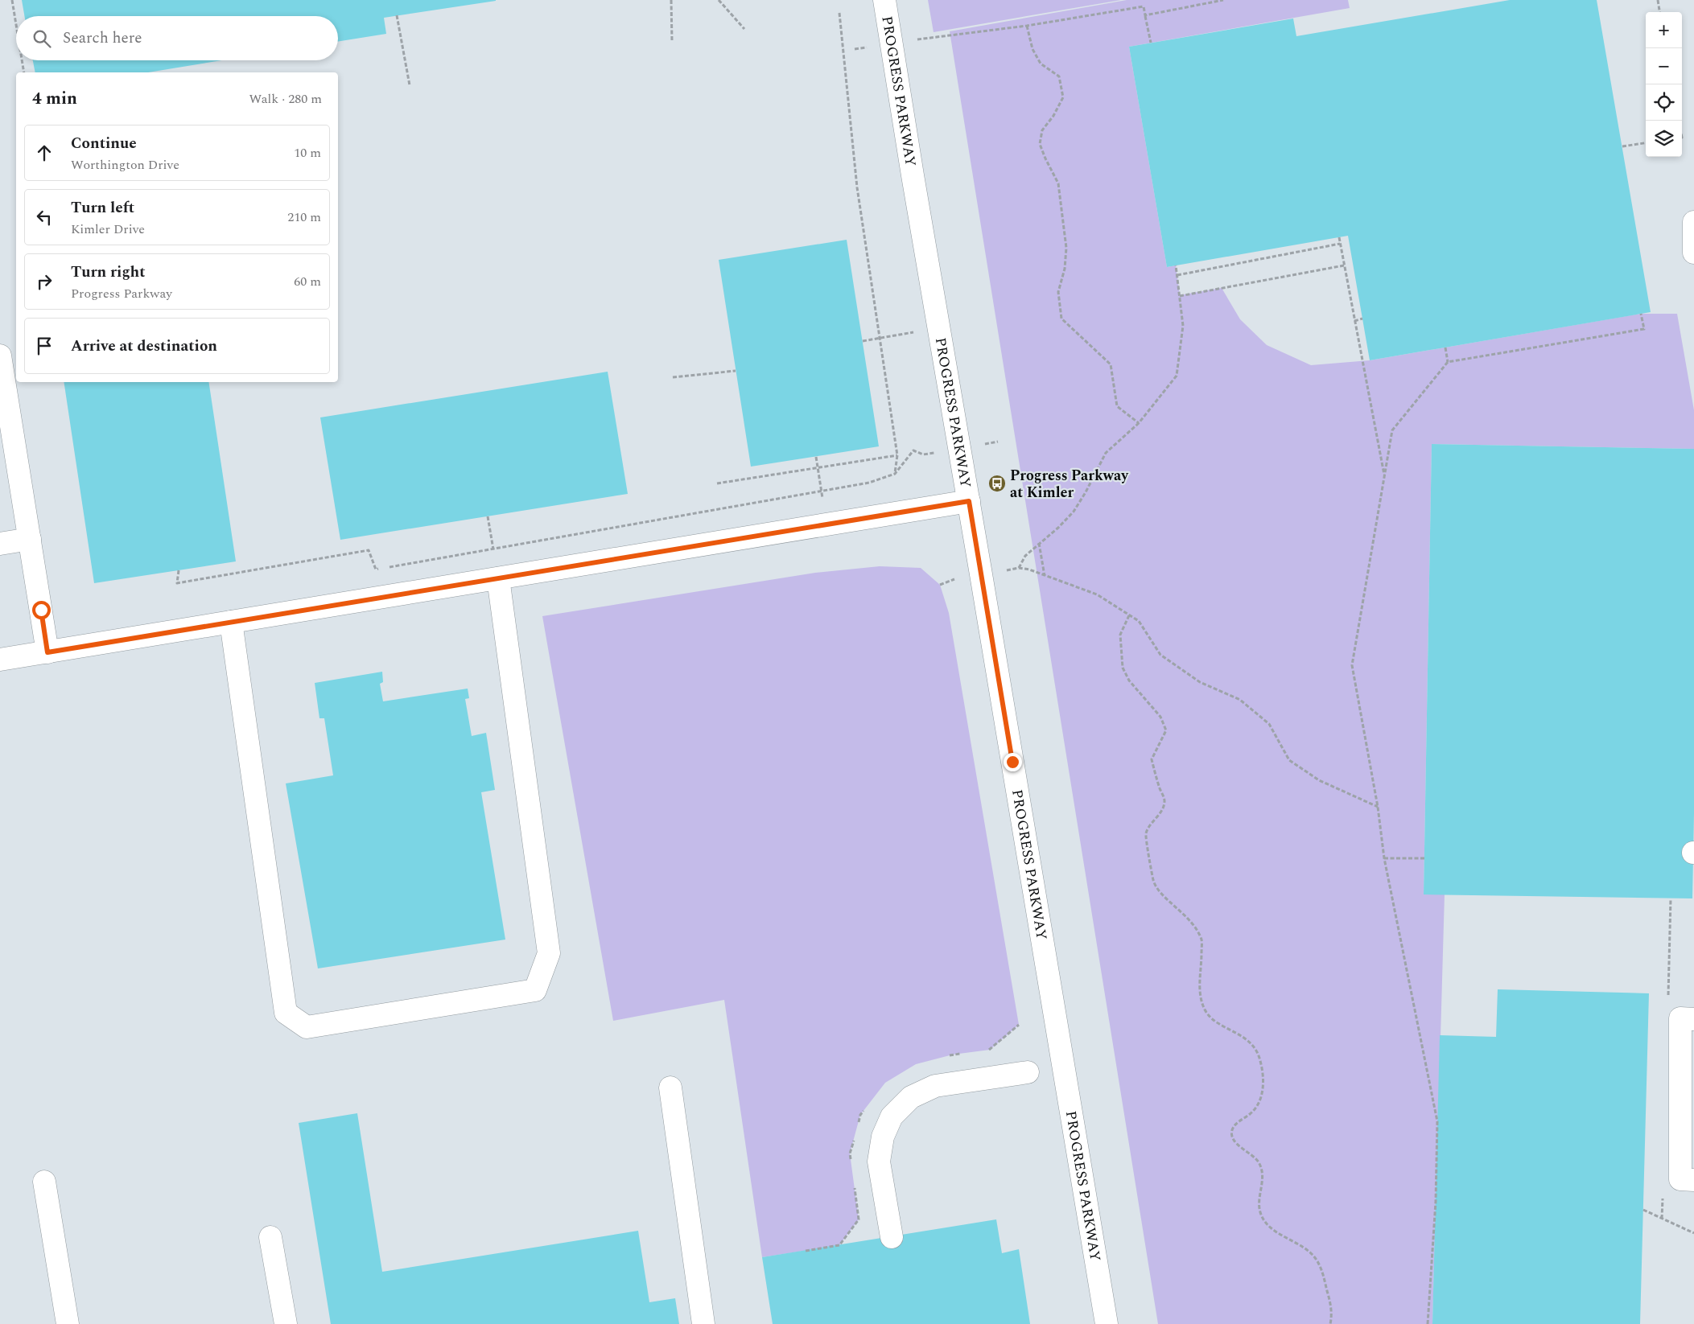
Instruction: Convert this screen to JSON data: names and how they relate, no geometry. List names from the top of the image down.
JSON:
{
  "streets": {
    "street": ["PROGRESS PARKWAY"]
  },
  "places": {
    "bus stop": ["Progress Parkway at Kimler"]
  },
  "page": {
    "map_buttons": ["+", "−"],
    "search": "Search here",
    "heading": ["4 min", "Walk · 280 m"],
    "list": [
      ["Continue", "Worthington Drive", "10 m"],
      ["Turn left", "Kimler Drive", "210 m"],
      ["Turn right", "Progress Parkway", "60 m"],
      "Arrive at destination"
    ]
  }
}
